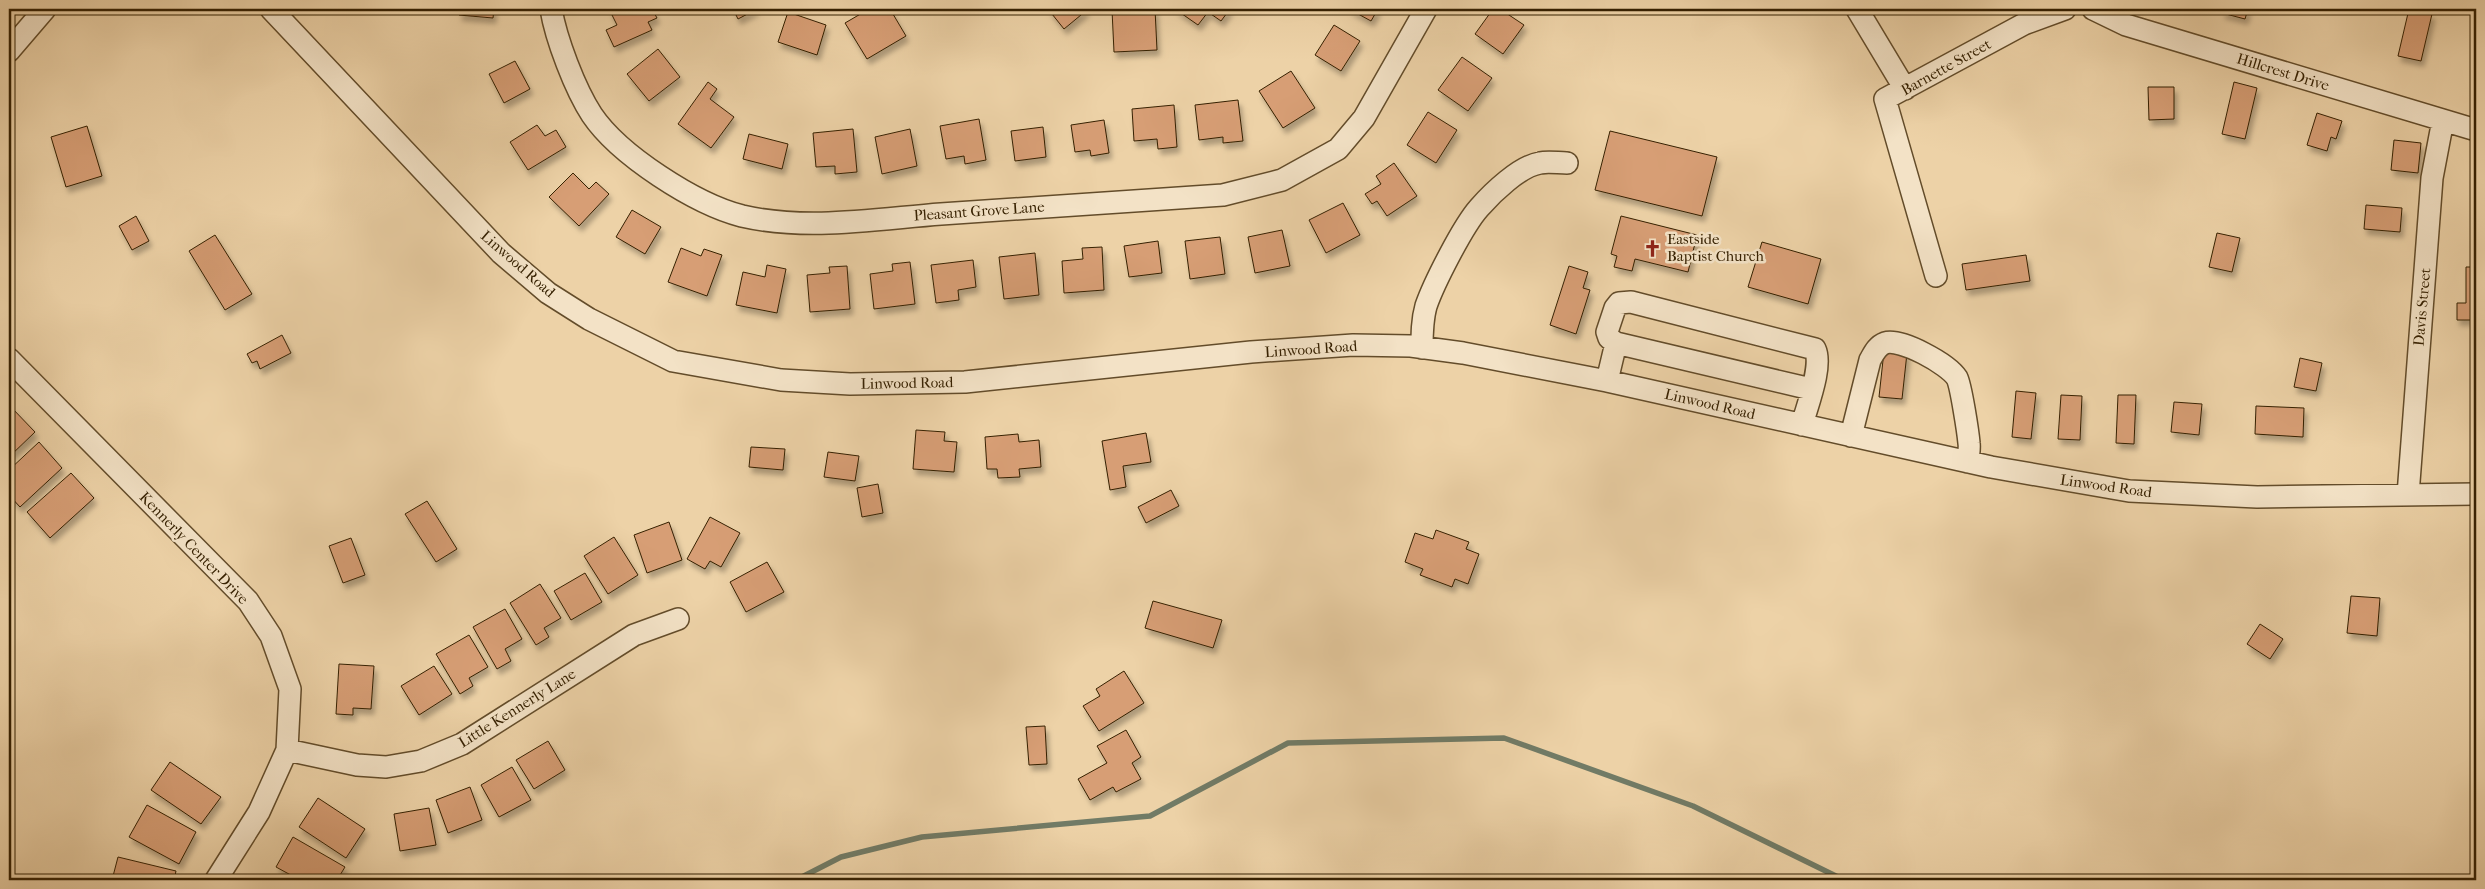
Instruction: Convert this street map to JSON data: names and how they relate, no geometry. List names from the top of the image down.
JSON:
{
  "streets": {
    "street": [
      "Barnette Street",
      "Hillcrest Drive",
      "Pleasant Grove Lane",
      "Linwood Road",
      "Davis Street",
      "Kennerly Center Drive",
      "Little Kennerly Lane"
    ]
  },
  "crossings": [
    ["Hillcrest Drive", "Davis Street"],
    ["Linwood Road", "Davis Street"],
    ["Kennerly Center Drive", "Little Kennerly Lane"]
  ],
  "places": {
    "church": ["Eastside Baptist Church"]
  }
}
